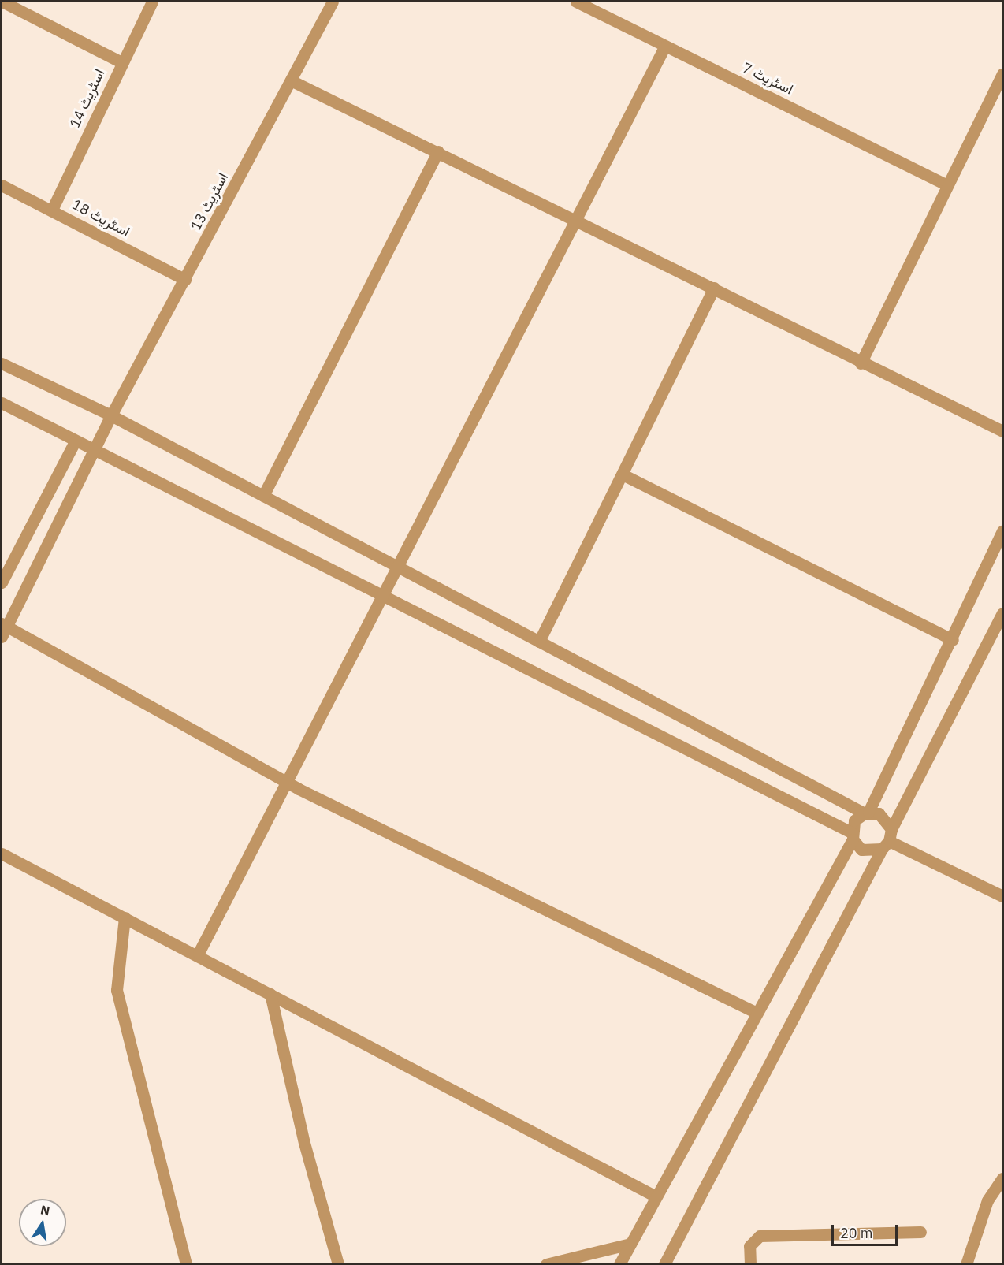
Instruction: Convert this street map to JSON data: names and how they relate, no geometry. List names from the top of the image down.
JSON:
{
  "streets": {
    "street": [
      "اسٹریٹ 7",
      "اسٹریٹ 14",
      "اسٹریٹ 13",
      "اسٹریٹ 18"
    ]
  },
  "crossings": [
    ["اسٹریٹ 14", "اسٹریٹ 18"],
    ["اسٹریٹ 13", "اسٹریٹ 18"]
  ],
  "scale_bar": "20 m",
  "north": "top"
}
